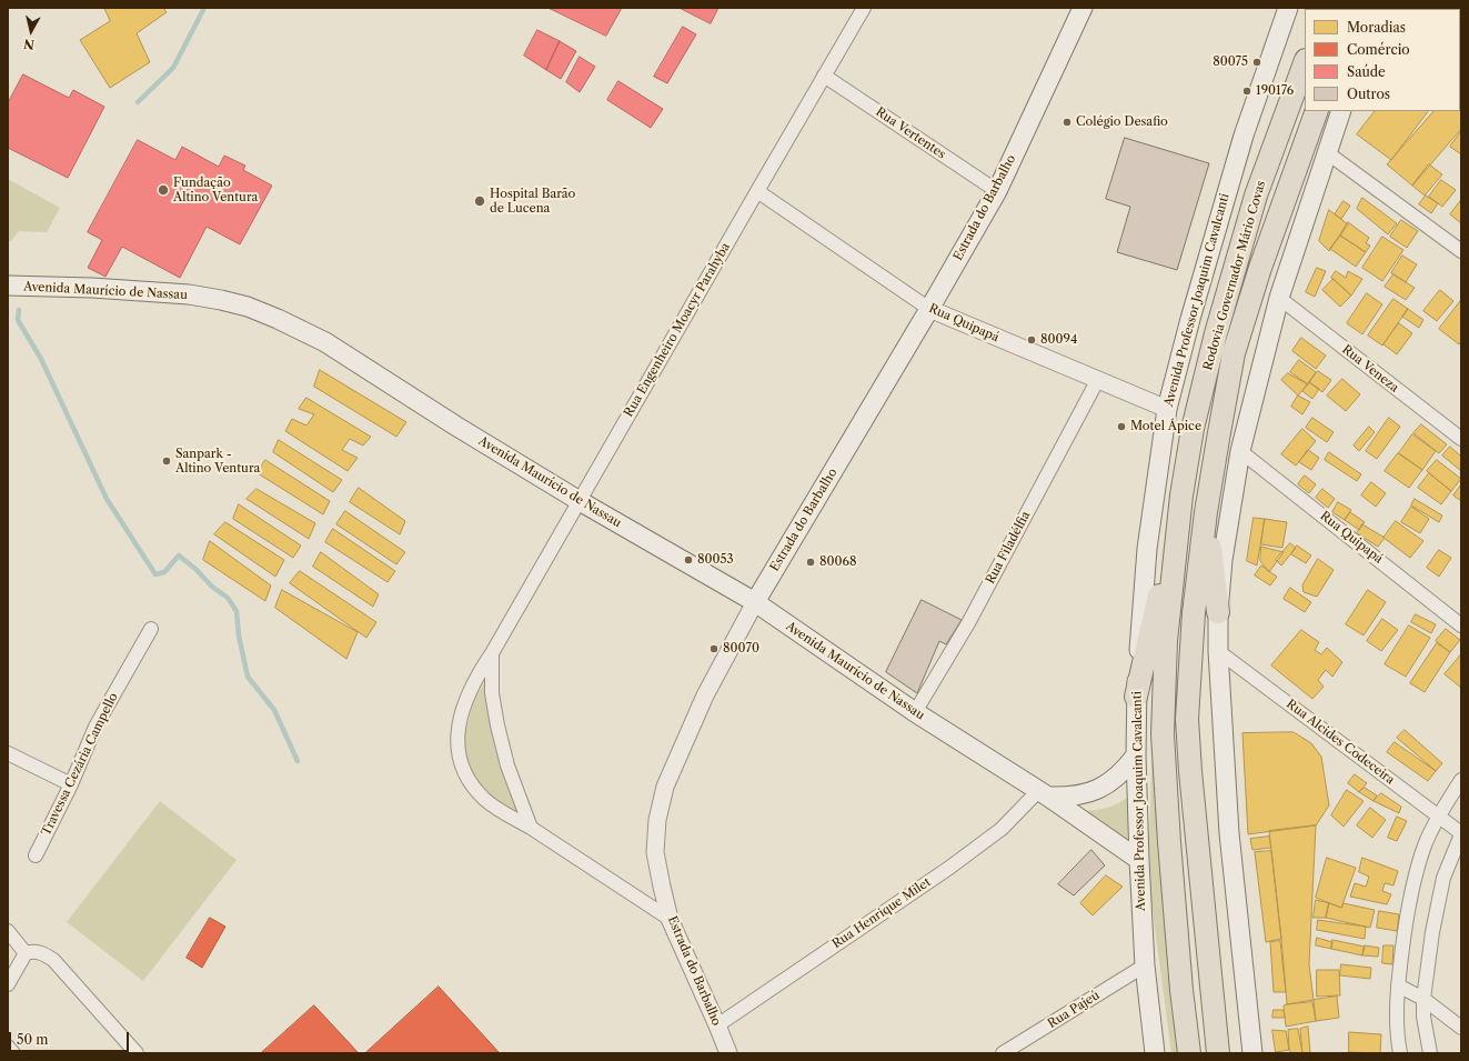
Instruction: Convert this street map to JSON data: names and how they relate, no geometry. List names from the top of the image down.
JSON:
{
  "streets": {
    "highway": ["Rodovia Governador Mário Covas", "Avenida Professor Joaquim Cavalcanti"],
    "main road": ["Estrada do Barbalho", "Avenida Maurício de Nassau"],
    "street": [
      "Rua Vertentes",
      "Rua Quipapá",
      "Rua Engenheiro Moacyr Parahyba",
      "Rua Veneza",
      "Rua Filadélfia",
      "Rua Alcides Codeceira",
      "Travessa Cezária Campello",
      "Rua Henrique Milet",
      "Rua Pajeú"
    ]
  },
  "crossings": [
    ["Rua Vertentes", "Estrada do Barbalho"],
    ["Rua Vertentes", "Rua Engenheiro Moacyr Parahyba"],
    ["Estrada do Barbalho", "Avenida Maurício de Nassau"],
    ["Estrada do Barbalho", "Rua Quipapá"],
    ["Estrada do Barbalho", "Rua Engenheiro Moacyr Parahyba"],
    ["Estrada do Barbalho", "Rua Henrique Milet"],
    ["Rodovia Governador Mário Covas", "Avenida Professor Joaquim Cavalcanti"],
    ["Avenida Maurício de Nassau", "Avenida Professor Joaquim Cavalcanti"],
    ["Avenida Maurício de Nassau", "Rua Engenheiro Moacyr Parahyba"],
    ["Avenida Maurício de Nassau", "Rua Filadélfia"],
    ["Avenida Maurício de Nassau", "Rua Henrique Milet"],
    ["Avenida Professor Joaquim Cavalcanti", "Rua Quipapá"],
    ["Avenida Professor Joaquim Cavalcanti", "Rua Pajeú"],
    ["Rua Quipapá", "Rua Engenheiro Moacyr Parahyba"],
    ["Rua Quipapá", "Rua Filadélfia"]
  ],
  "places": [
    "80075",
    "190176",
    "Colégio Desafio",
    "Fundação Altino Ventura",
    "Hospital Barão de Lucena",
    "80094",
    "Motel Ápice",
    "Sanpark - Altino Ventura",
    "80053",
    "80068",
    "80070"
  ],
  "legend": [
    "Moradias",
    "Comércio",
    "Saúde",
    "Outros"
  ],
  "scale_bar": "50 m",
  "north": "bottom"
}
